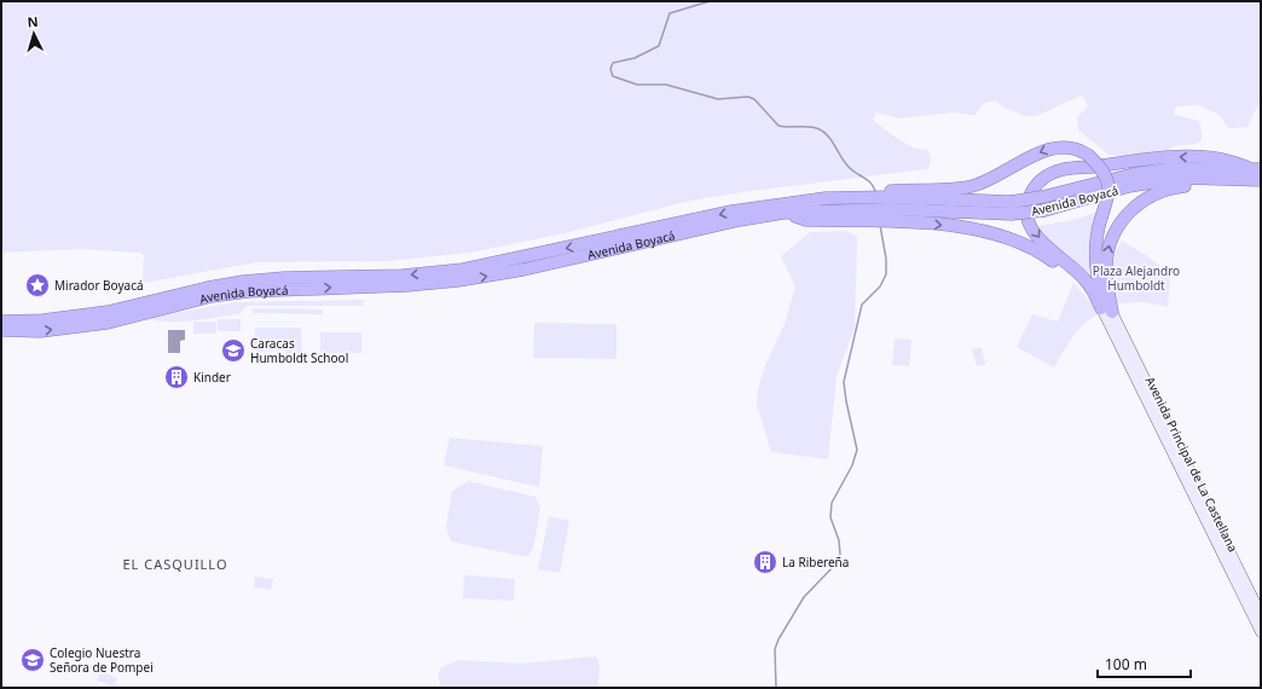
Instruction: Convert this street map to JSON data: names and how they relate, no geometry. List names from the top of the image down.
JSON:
{
  "streets": {
    "highway": ["Avenida Boyacá"],
    "street": ["Avenida Principal de La Castellana"]
  },
  "districts": ["EL CASQUILLO"],
  "parks": ["Plaza Alejandro Humboldt"],
  "places": {
    "place": ["Mirador Boyacá"],
    "school or university": ["Caracas Humboldt School", "Colegio Nuestra Señora de Pompei"],
    "building": ["Kinder", "La Ribereña"]
  },
  "scale_bar": "100 m",
  "north": "top"
}
